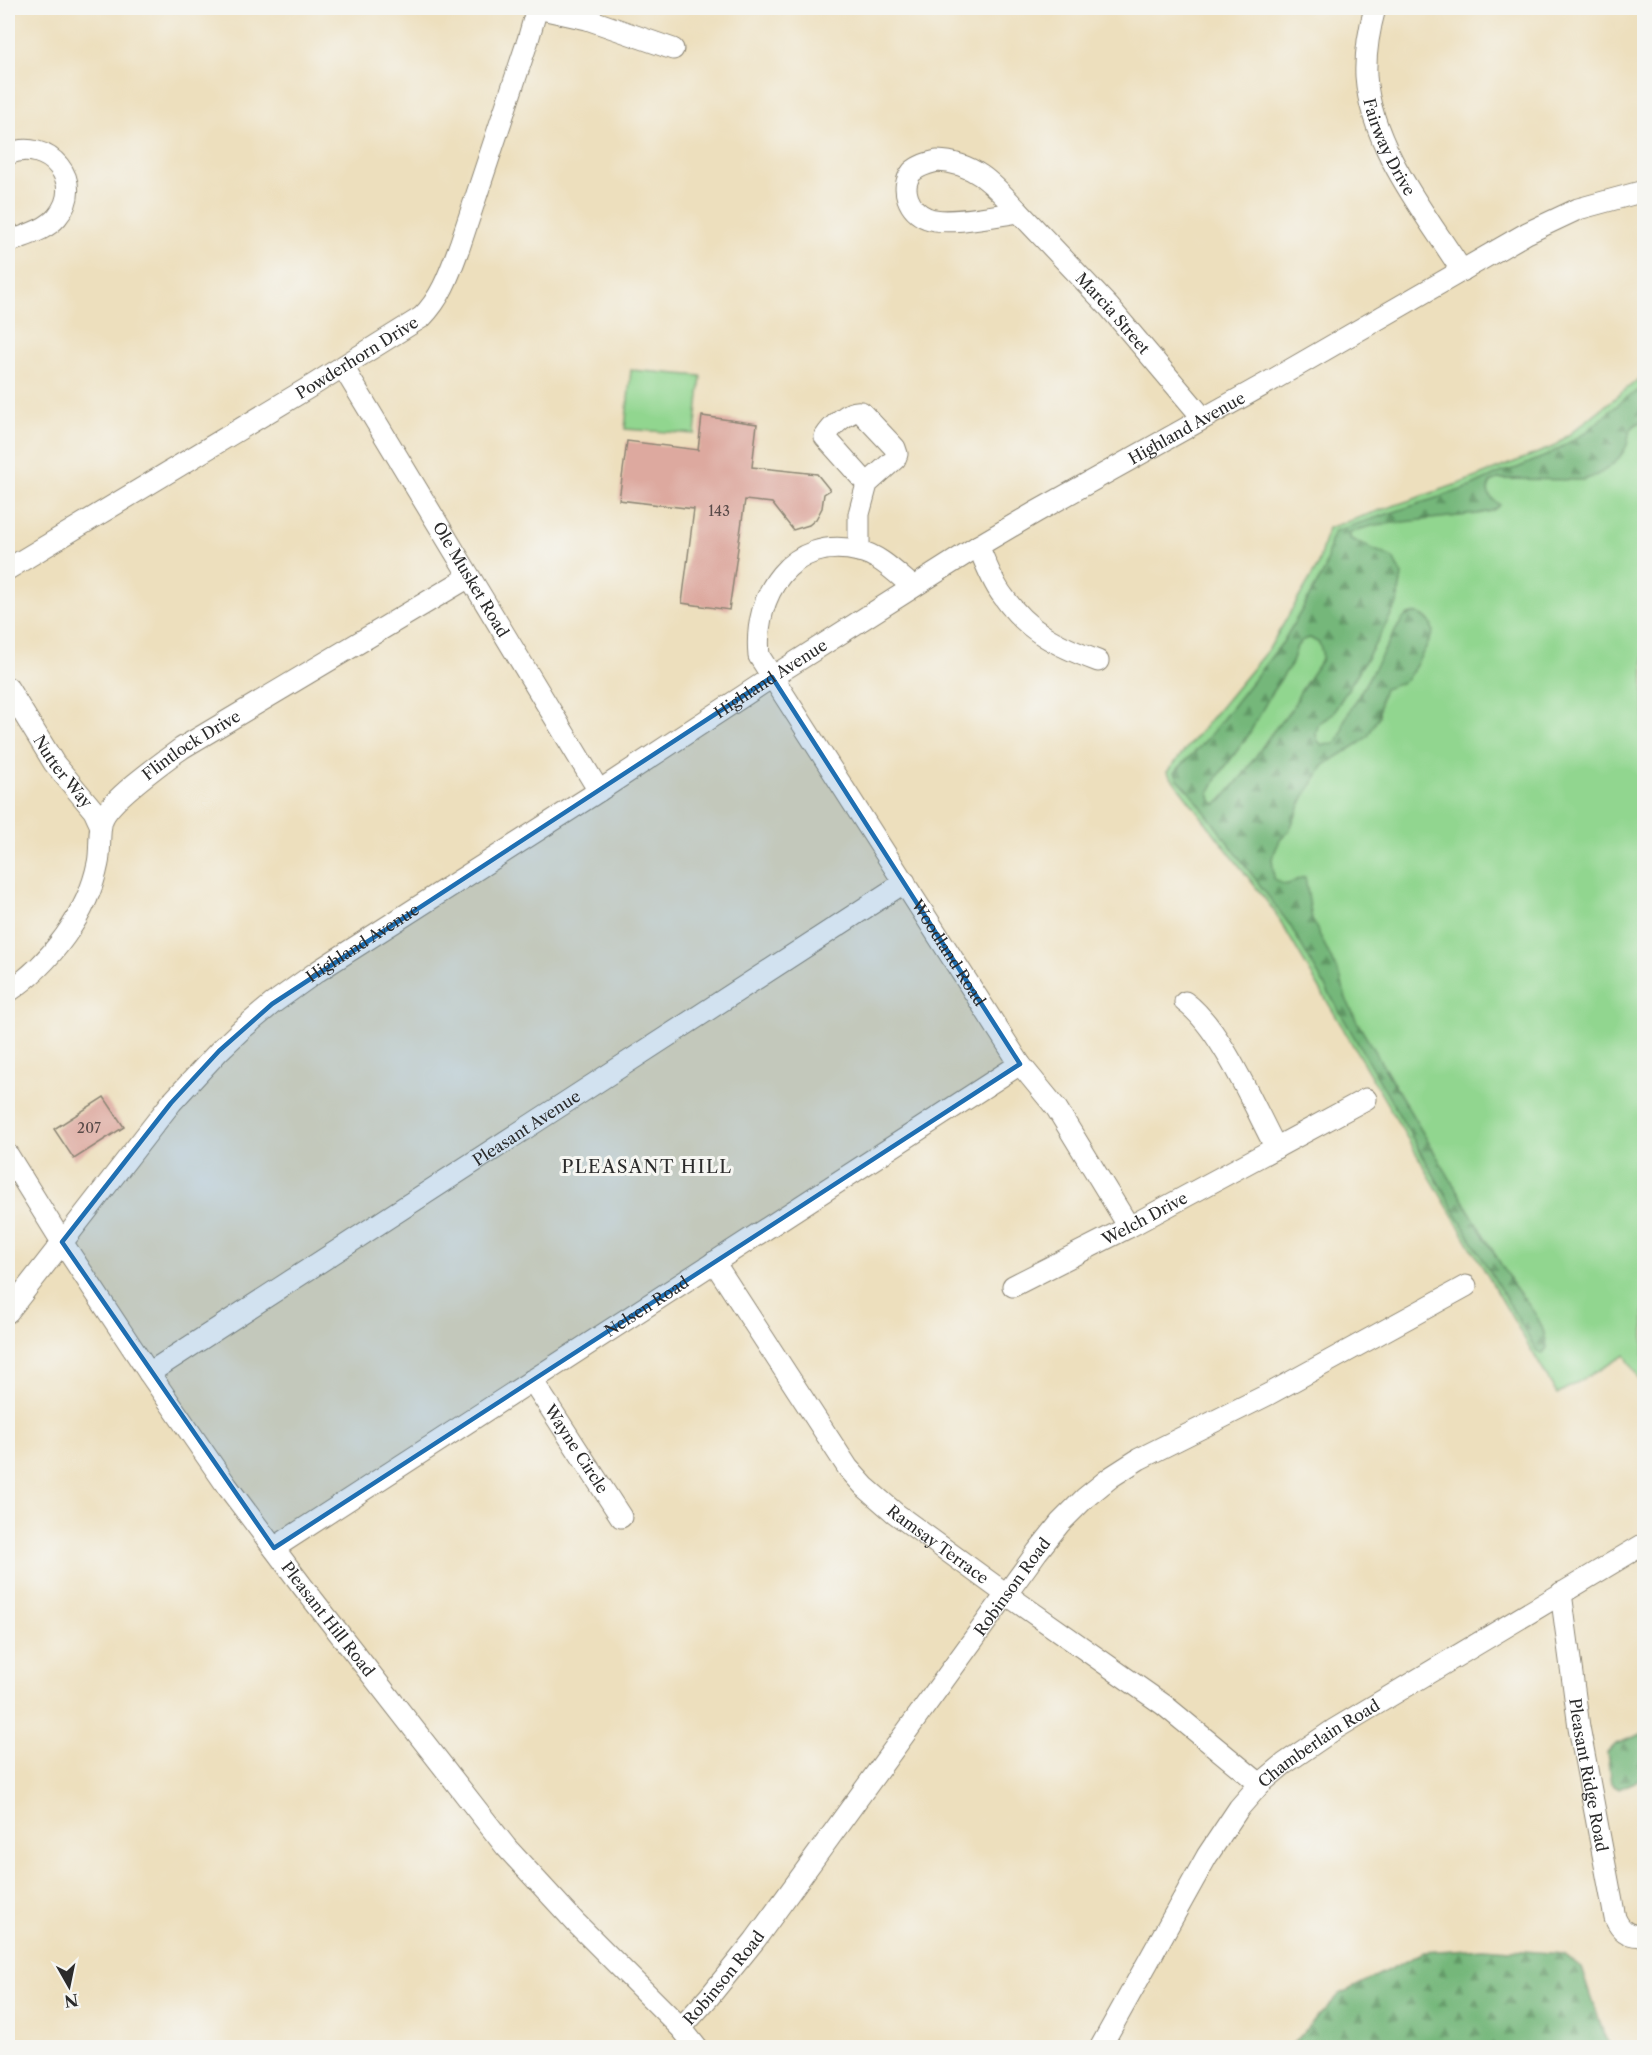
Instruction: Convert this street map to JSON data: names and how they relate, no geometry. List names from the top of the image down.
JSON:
{
  "streets": {
    "street": [
      "Fairway Drive",
      "Marcia Street",
      "Powderhorn Drive",
      "Highland Avenue",
      "Ole Musket Road",
      "Flintlock Drive",
      "Nutter Way",
      "Woodland Road",
      "Pleasant Avenue",
      "Welch Drive",
      "Nelsen Road",
      "Wayne Circle",
      "Ramsay Terrace",
      "Robinson Road",
      "Pleasant Hill Road",
      "Chamberlain Road",
      "Pleasant Ridge Road"
    ]
  },
  "crossings": [
    ["Fairway Drive", "Highland Avenue"],
    ["Marcia Street", "Highland Avenue"],
    ["Powderhorn Drive", "Ole Musket Road"],
    ["Highland Avenue", "Ole Musket Road"],
    ["Highland Avenue", "Woodland Road"],
    ["Highland Avenue", "Pleasant Hill Road"],
    ["Ole Musket Road", "Flintlock Drive"],
    ["Flintlock Drive", "Nutter Way"],
    ["Woodland Road", "Pleasant Avenue"],
    ["Woodland Road", "Welch Drive"],
    ["Woodland Road", "Nelsen Road"],
    ["Pleasant Avenue", "Pleasant Hill Road"],
    ["Nelsen Road", "Wayne Circle"],
    ["Nelsen Road", "Ramsay Terrace"],
    ["Nelsen Road", "Pleasant Hill Road"],
    ["Ramsay Terrace", "Robinson Road"],
    ["Ramsay Terrace", "Chamberlain Road"],
    ["Robinson Road", "Pleasant Hill Road"],
    ["Chamberlain Road", "Pleasant Ridge Road"]
  ],
  "districts": ["PLEASANT HILL"],
  "house_numbers": ["143", "207"],
  "north": "bottom"
}
